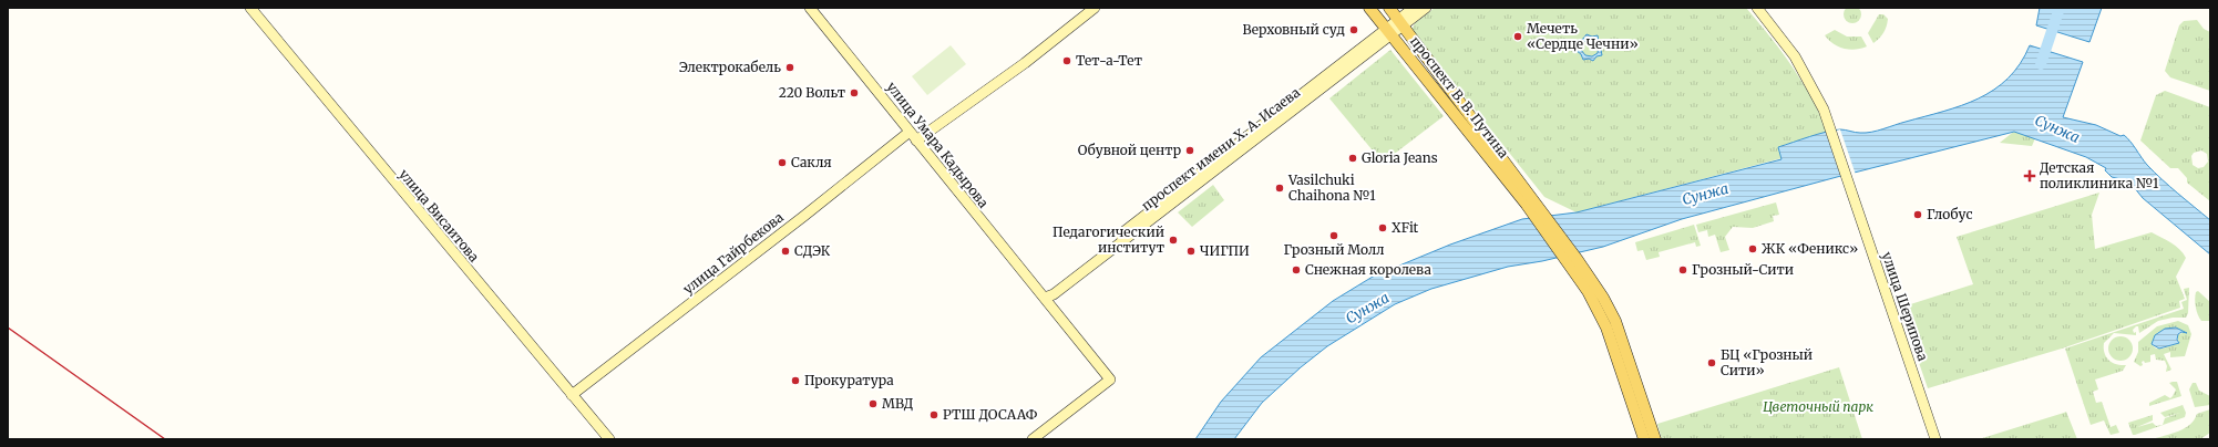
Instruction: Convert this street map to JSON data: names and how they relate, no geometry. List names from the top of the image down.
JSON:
{
  "streets": {
    "main road": [
      "проспект В. В. Путина",
      "улица Умара Кадырова",
      "проспект имени Х. А. Исаева",
      "улица Висаитова",
      "улица Гайрбекова",
      "улица Шерипова"
    ]
  },
  "crossings": [
    ["проспект В. В. Путина", "проспект имени Х. А. Исаева"],
    ["улица Умара Кадырова", "проспект имени Х. А. Исаева"],
    ["улица Умара Кадырова", "улица Гайрбекова"],
    ["улица Висаитова", "улица Гайрбекова"]
  ],
  "water": ["Сунжа"],
  "parks": ["Цветочный парк"],
  "places": {
    "other": [
      "Верховный суд",
      "Мечеть «Сердце Чечни»",
      "Тет-а-Тет",
      "Электрокабель",
      "220 Вольт",
      "Обувной центр",
      "Gloria Jeans",
      "Сакля",
      "Vasilchuki Chaihona №1",
      "Глобус",
      "XFit",
      "Грозный Молл",
      "Педагогический институт",
      "ЖК «Феникс»",
      "СДЭК",
      "ЧИГПИ",
      "Снежная королева",
      "Грозный-Сити",
      "БЦ «Грозный Сити»",
      "Прокуратура",
      "МВД",
      "РТШ ДОСААФ"
    ],
    "health": ["Детская поликлиника №1"]
  }
}
